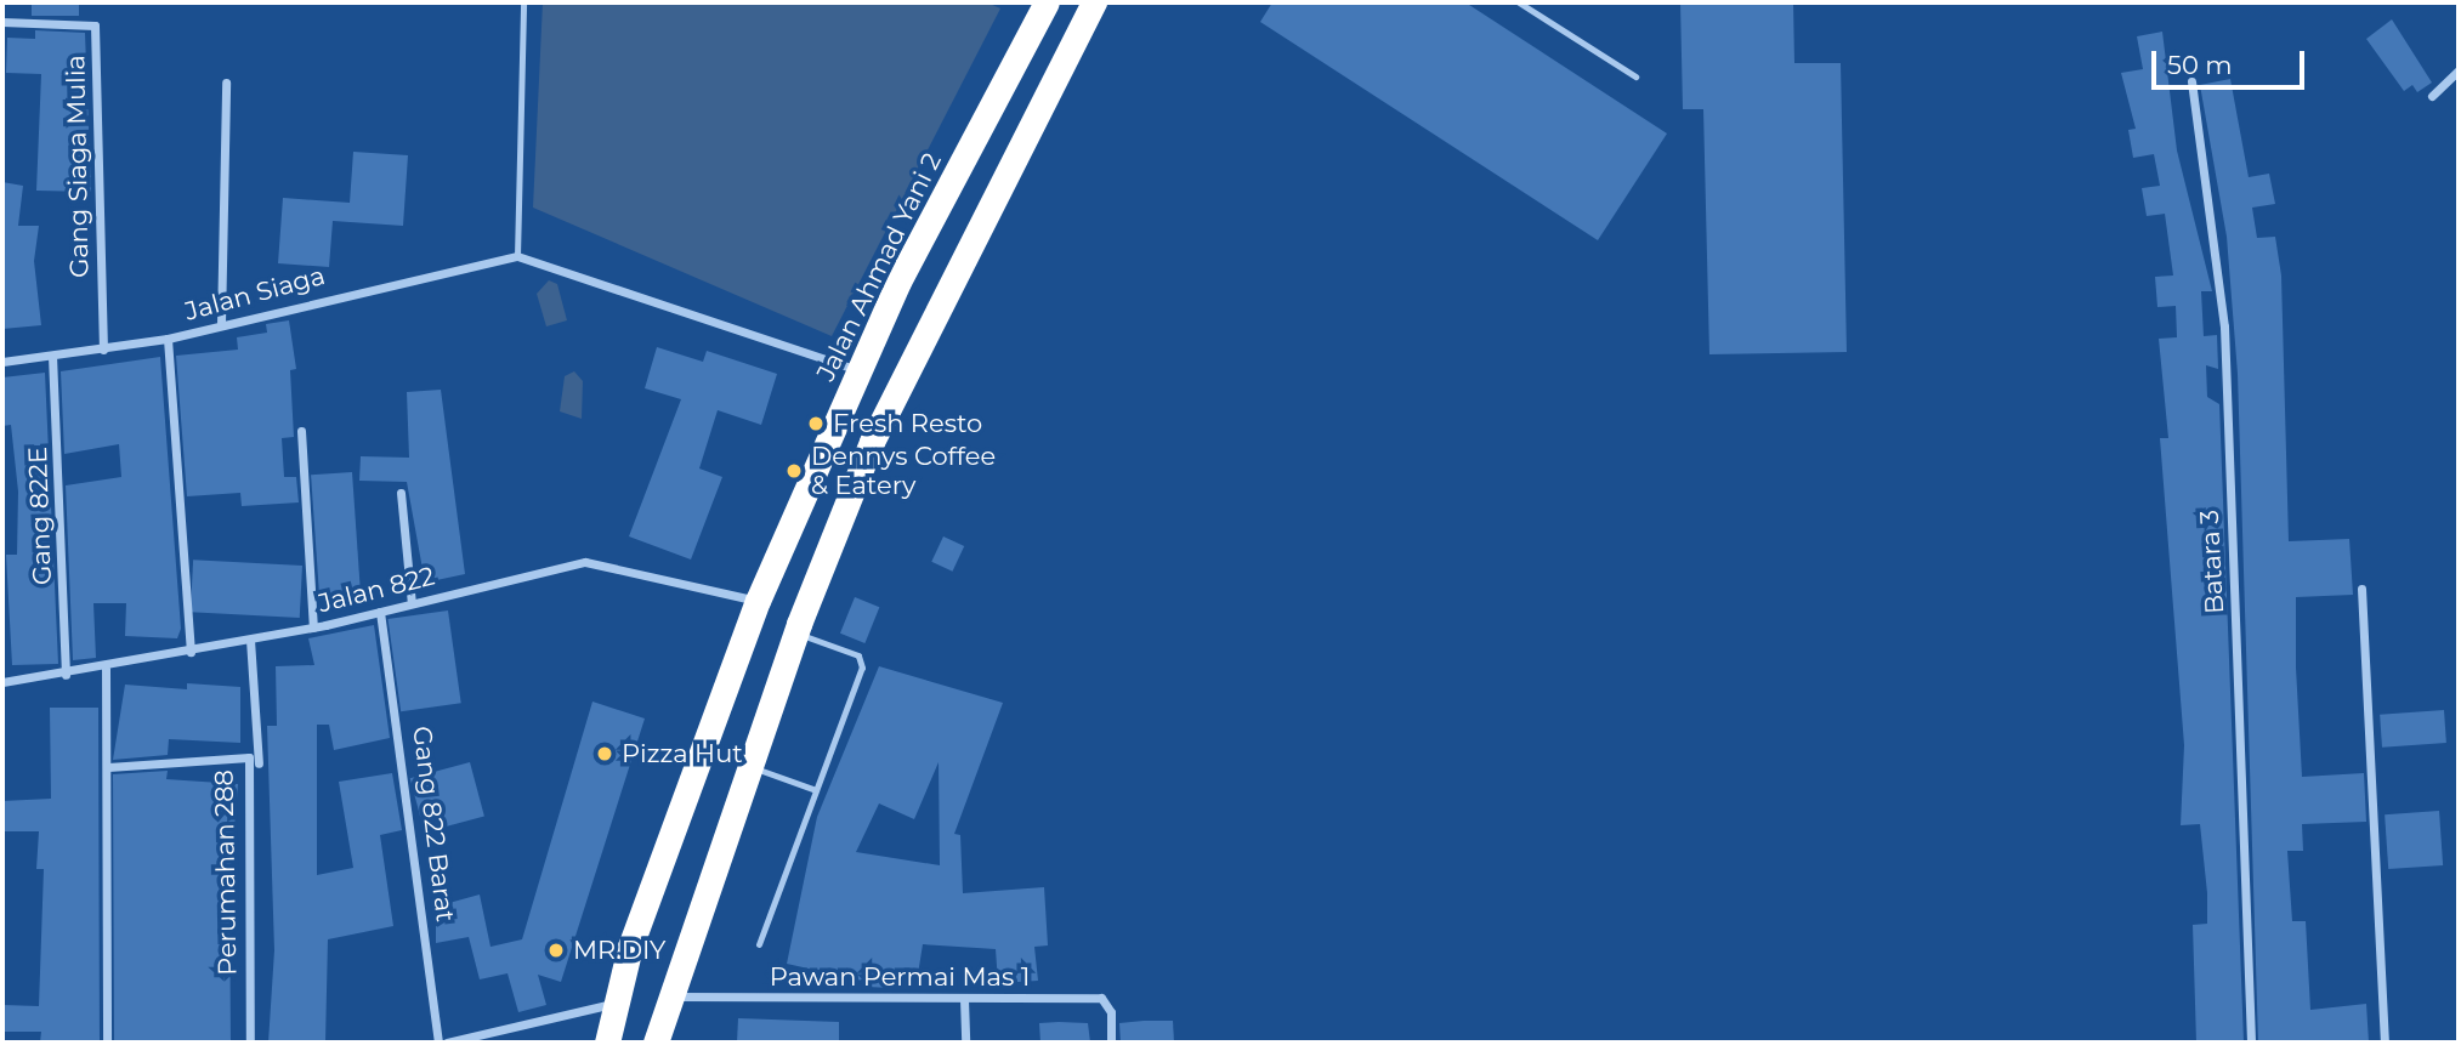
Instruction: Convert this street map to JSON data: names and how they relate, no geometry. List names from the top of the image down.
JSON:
{
  "streets": {
    "highway": ["Jalan Ahmad Yani 2"],
    "street": [
      "Gang Siaga Mulia",
      "Jalan Siaga",
      "Gang 822E",
      "Batara 3",
      "Jalan 822",
      "Gang 822 Barat",
      "Perumahan 288",
      "Pawan Permai Mas 1"
    ]
  },
  "crossings": [
    ["Gang Siaga Mulia", "Jalan Siaga"],
    ["Jalan Ahmad Yani 2", "Jalan 822"],
    ["Jalan Siaga", "Gang 822E"],
    ["Gang 822E", "Jalan 822"],
    ["Jalan 822", "Gang 822 Barat"]
  ],
  "places": [
    "Fresh Resto",
    "Dennys Coffee & Eatery",
    "Pizza Hut",
    "MR.DIY"
  ],
  "scale_bar": "50 m"
}
